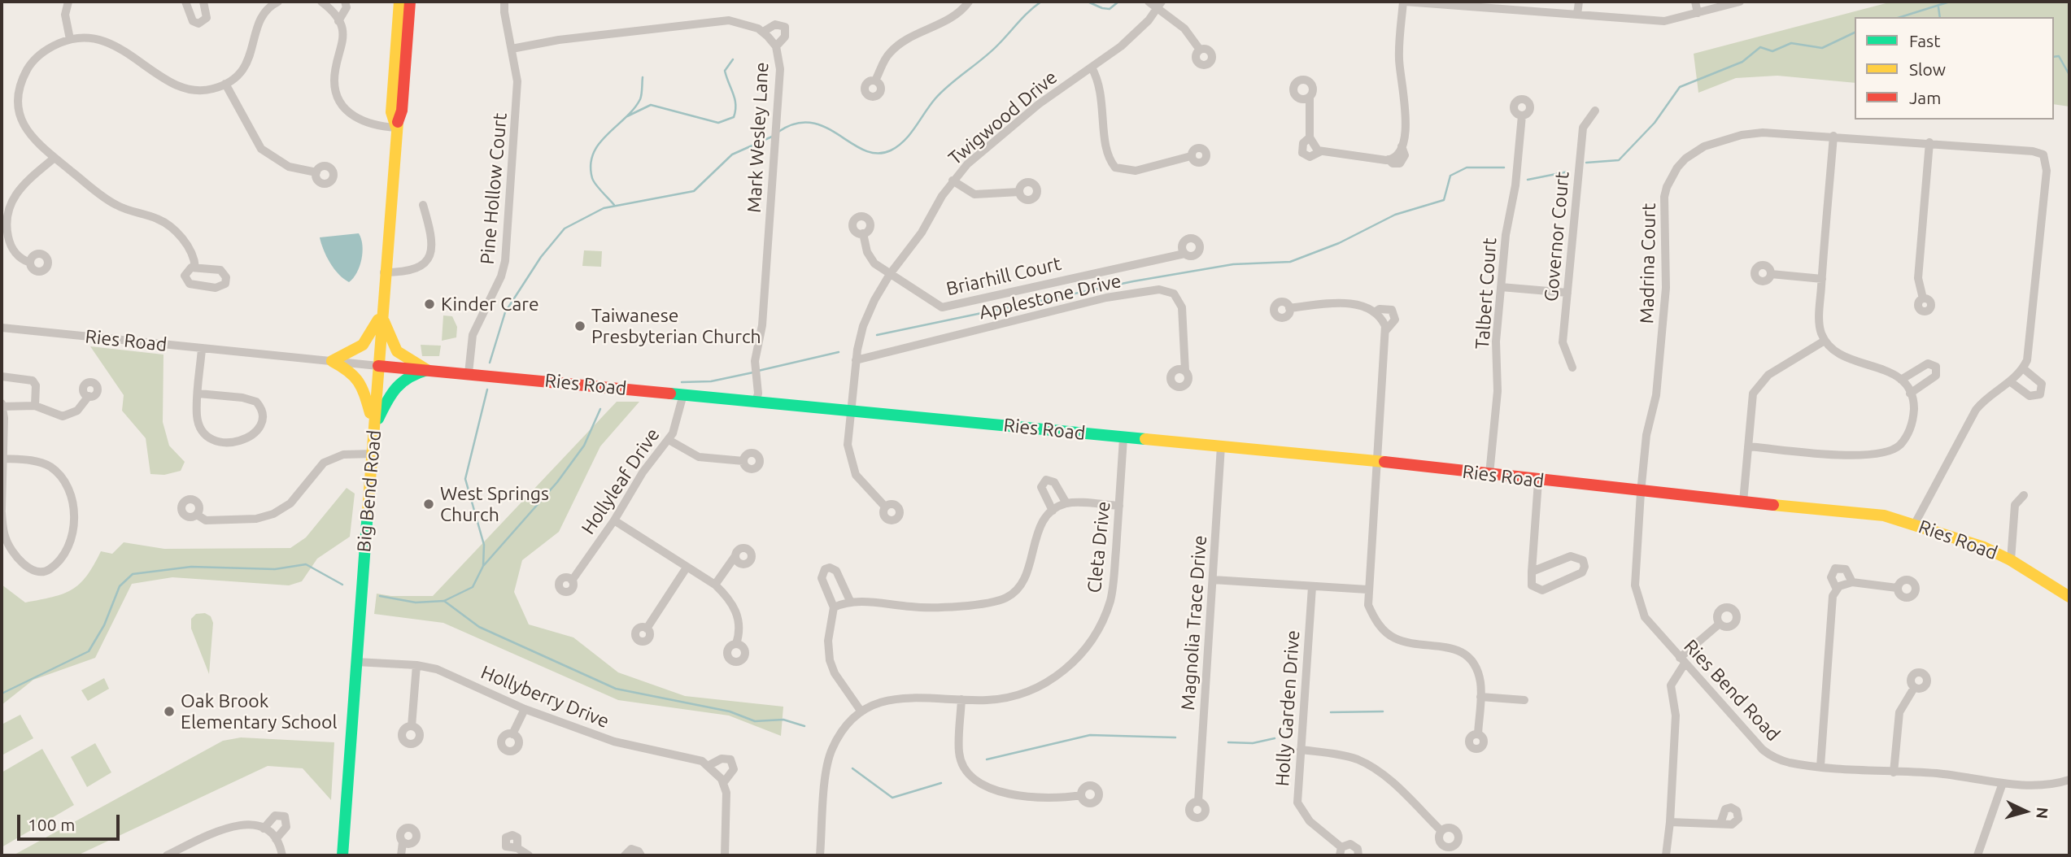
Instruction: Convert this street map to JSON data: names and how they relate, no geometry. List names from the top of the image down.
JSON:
{
  "streets": {
    "street": [
      "Twigwood Drive",
      "Mark Wesley Lane",
      "Pine Hollow Court",
      "Governor Court",
      "Madrina Court",
      "Briarhill Court",
      "Talbert Court",
      "Applestone Drive",
      "Ries Road",
      "Hollyleaf Drive",
      "Big Bend Road",
      "Cleta Drive",
      "Magnolia Trace Drive",
      "Ries Bend Road",
      "Hollyberry Drive",
      "Holly Garden Drive"
    ]
  },
  "crossings": [
    ["Twigwood Drive", "Briarhill Court"],
    ["Twigwood Drive", "Applestone Drive"],
    ["Twigwood Drive", "Ries Road"],
    ["Mark Wesley Lane", "Ries Road"],
    ["Pine Hollow Court", "Ries Road"],
    ["Madrina Court", "Ries Road"],
    ["Madrina Court", "Ries Bend Road"],
    ["Talbert Court", "Ries Road"],
    ["Ries Road", "Hollyleaf Drive"],
    ["Ries Road", "Big Bend Road"],
    ["Ries Road", "Cleta Drive"],
    ["Ries Road", "Magnolia Trace Drive"],
    ["Ries Road", "Ries Bend Road"],
    ["Big Bend Road", "Hollyberry Drive"]
  ],
  "places": [
    "Kinder Care",
    "Taiwanese Presbyterian Church",
    "West Springs Church",
    "Oak Brook Elementary School"
  ],
  "legend": ["Fast", "Slow", "Jam"],
  "scale_bar": "100 m",
  "north": "right"
}
